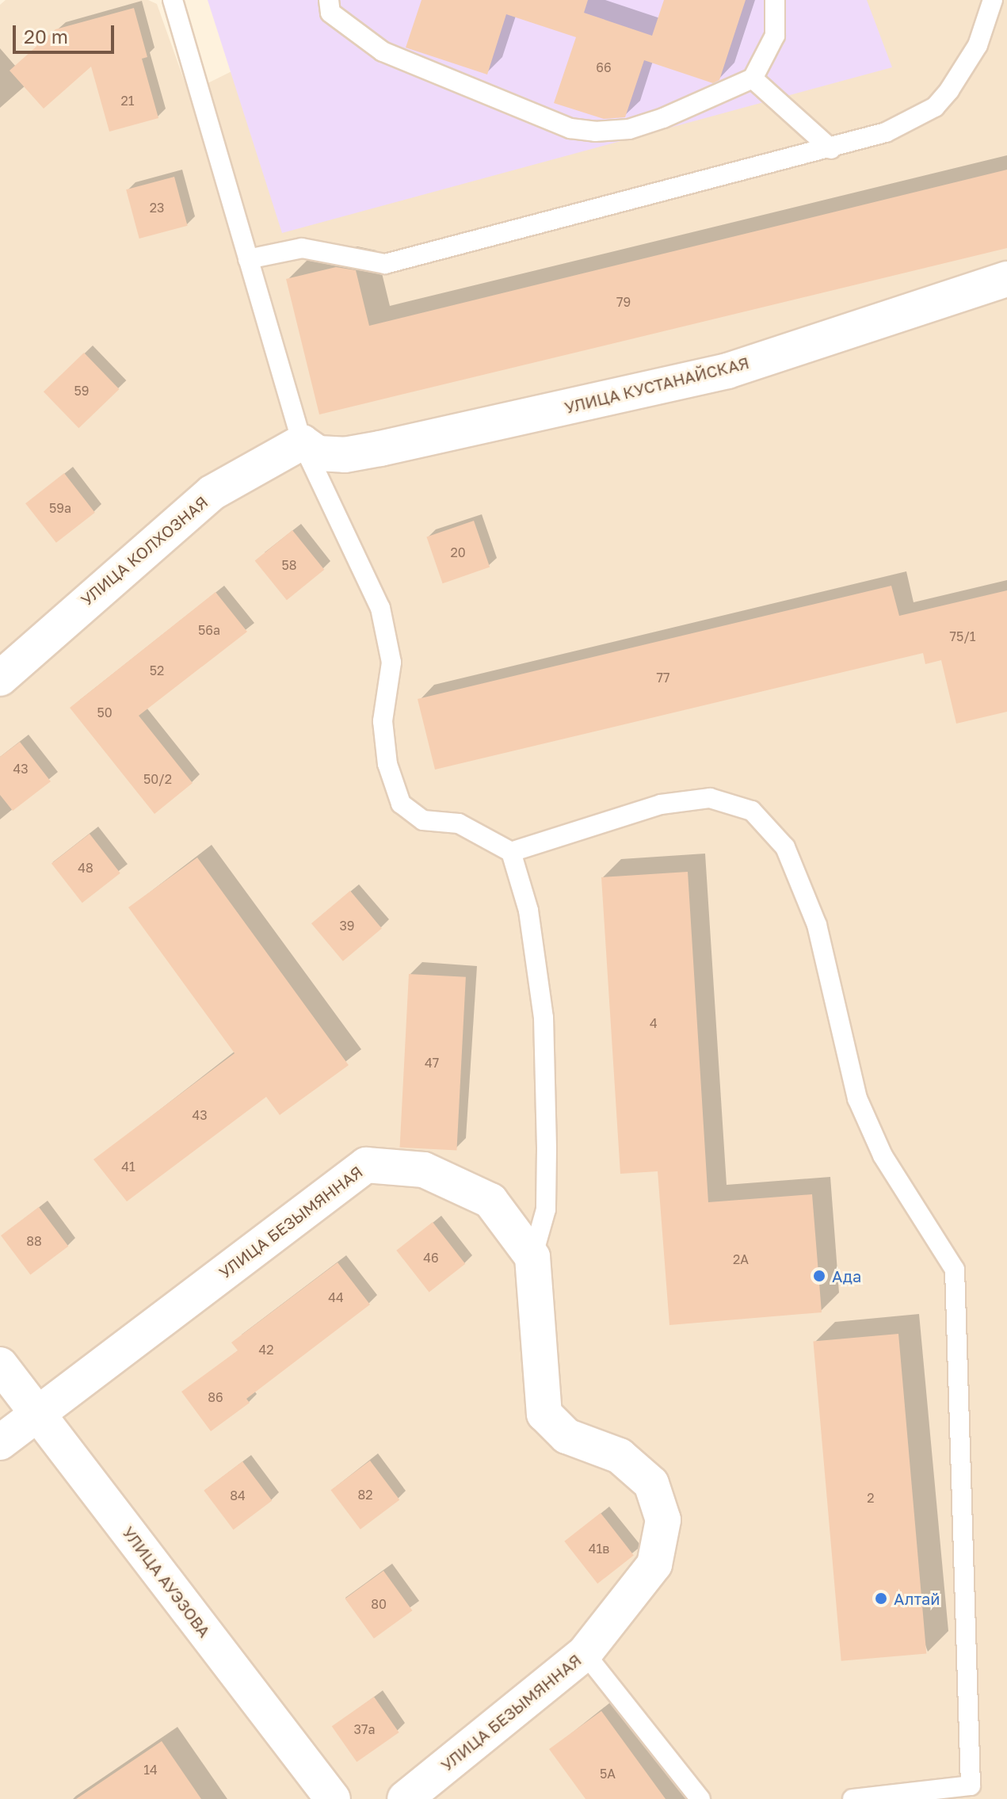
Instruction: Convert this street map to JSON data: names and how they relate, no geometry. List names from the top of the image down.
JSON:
{
  "streets": {
    "street": [
      "УЛИЦА КУСТАНАЙСКАЯ",
      "УЛИЦА КОЛХОЗНАЯ",
      "УЛИЦА БЕЗЫМЯННАЯ",
      "УЛИЦА АУЭЗОВА"
    ]
  },
  "crossings": [
    ["УЛИЦА КУСТАНАЙСКАЯ", "УЛИЦА КОЛХОЗНАЯ"],
    ["УЛИЦА БЕЗЫМЯННАЯ", "УЛИЦА АУЭЗОВА"]
  ],
  "places": ["Ада", "Алтай"],
  "house_numbers": [
    "66",
    "21",
    "23",
    "79",
    "59",
    "59а",
    "20",
    "58",
    "56а",
    "75/1",
    "52",
    "77",
    "50",
    "43",
    "50/2",
    "48",
    "39",
    "4",
    "47",
    "43",
    "41",
    "88",
    "46",
    "2А",
    "44",
    "42",
    "86",
    "82",
    "84",
    "2",
    "41в",
    "80",
    "37а",
    "14",
    "5А"
  ],
  "scale_bar": "20 m"
}
